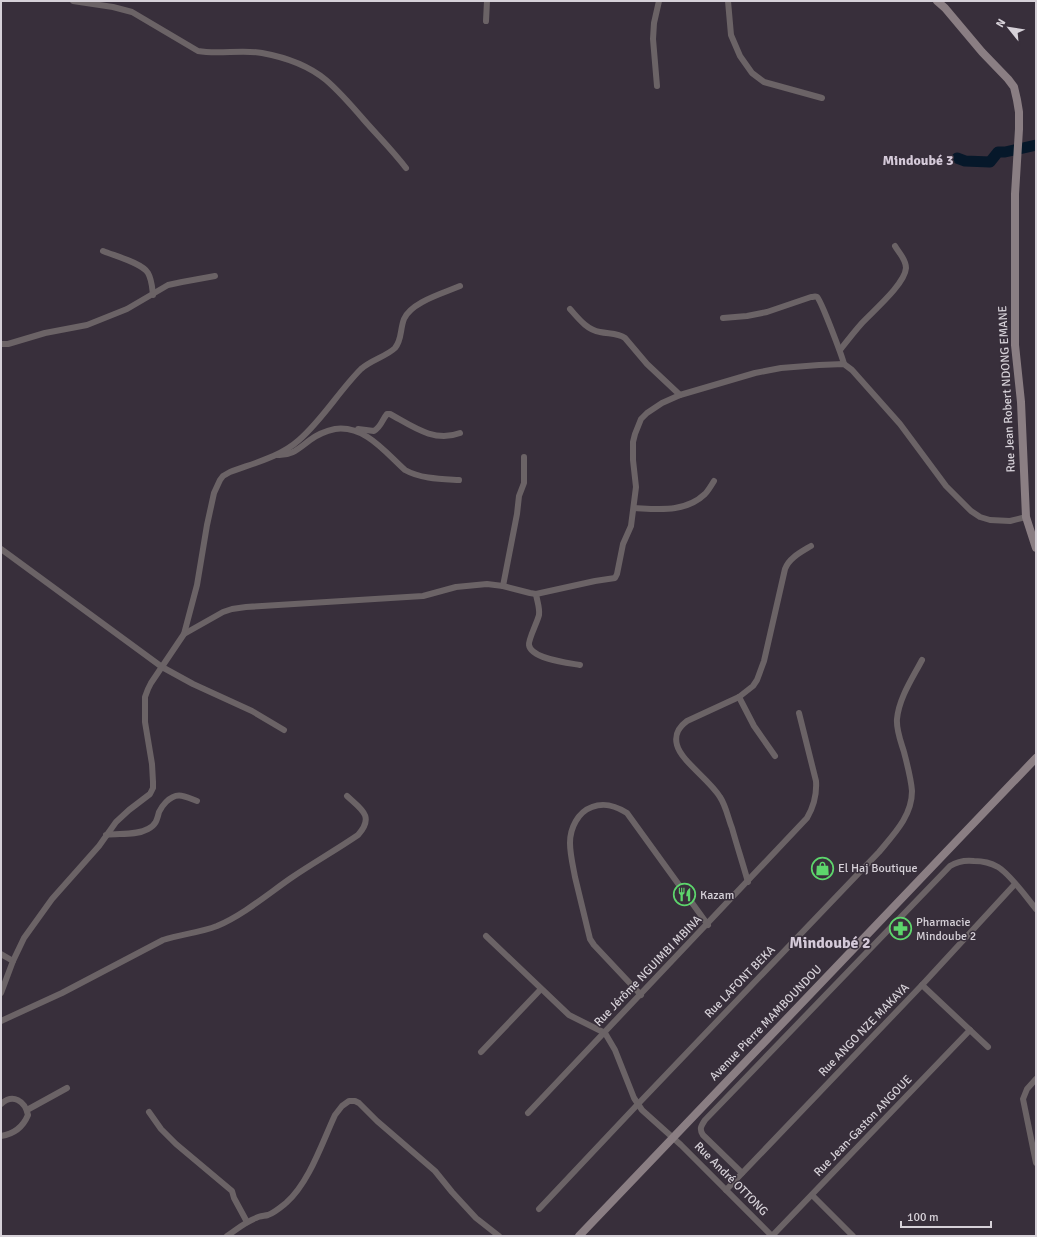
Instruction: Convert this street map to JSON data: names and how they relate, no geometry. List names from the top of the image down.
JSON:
{
  "streets": {
    "street": [
      "Rue Jean Robert NDONG EMANE",
      "Rue Jérôme NGUIMBI MBINA",
      "Rue LAFONT BEKA",
      "Avenue Pierre MAMBOUNDOU",
      "Rue ANGO NZE MAKAYA",
      "Rue Jean-Gaston ANGOUE",
      "Rue André OTTONG"
    ]
  },
  "crossings": [
    ["Rue Jérôme NGUIMBI MBINA", "Rue André OTTONG"],
    ["Rue LAFONT BEKA", "Rue André OTTONG"],
    ["Avenue Pierre MAMBOUNDOU", "Rue André OTTONG"],
    ["Rue ANGO NZE MAKAYA", "Rue André OTTONG"],
    ["Rue Jean-Gaston ANGOUE", "Rue André OTTONG"]
  ],
  "districts": ["Mindoubé 3", "Mindoubé 2"],
  "places": {
    "shop": ["El Haj Boutique"],
    "restaurant": ["Kazam"],
    "pharmacy": ["Pharmacie Mindoube 2"]
  },
  "scale_bar": "100 m",
  "north": "top left"
}
